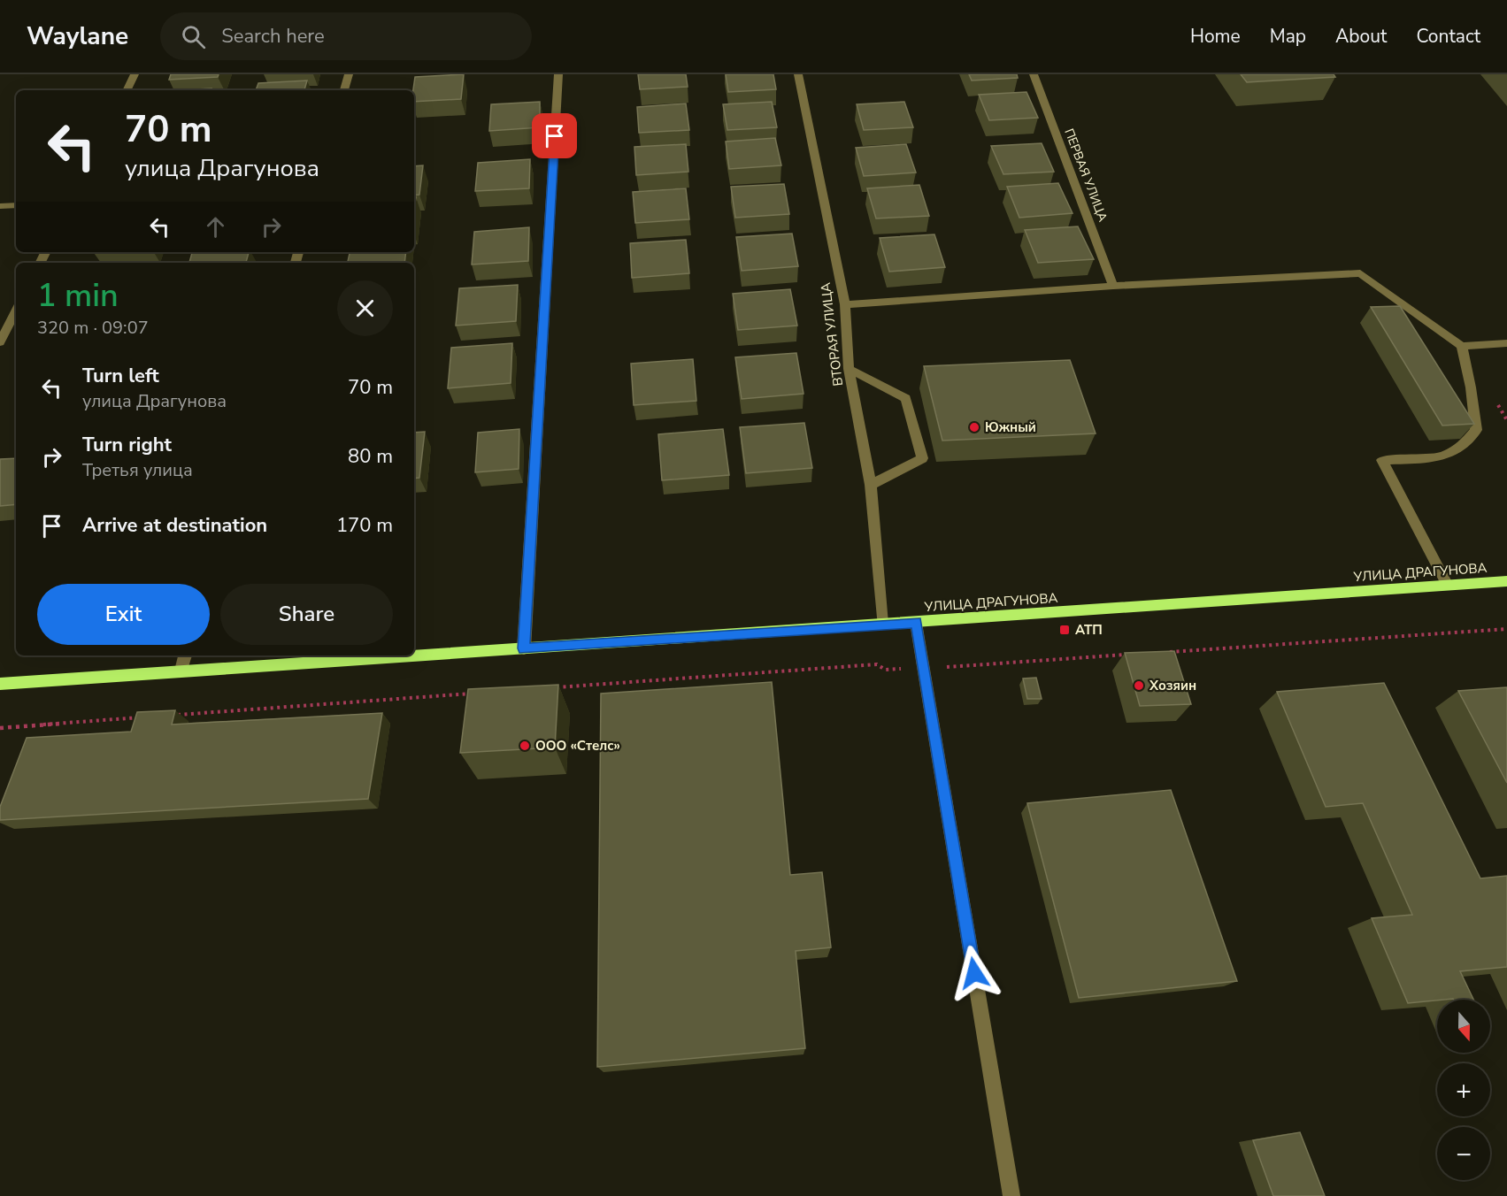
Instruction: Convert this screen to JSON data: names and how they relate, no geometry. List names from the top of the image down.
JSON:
{
  "streets": {
    "main road": ["УЛИЦА ДРАГУНОВА"],
    "street": ["ПЕРВАЯ УЛИЦА", "ВТОРАЯ УЛИЦА"]
  },
  "crossings": [
    ["ВТОРАЯ УЛИЦА", "УЛИЦА ДРАГУНОВА"]
  ],
  "places": {
    "other": ["Южный", "Хозяин", "ООО «Стелс»"],
    "transit": ["АТП"]
  },
  "north": "bottom",
  "page": {
    "header": "Waylane",
    "search": "Search here",
    "nav": [
      "Home",
      "Map",
      "About",
      "Contact"
    ],
    "turn": ["70 m", "улица Драгунова"],
    "heading": ["1 min", "320 m · 09:07"],
    "list": [
      {
        "name": "Turn left",
        "note": "улица Драгунова",
        "value": "70 m"
      },
      {
        "name": "Turn right",
        "note": "Третья улица",
        "value": "80 m"
      },
      {
        "name": "Arrive at destination",
        "value": "170 m"
      }
    ],
    "buttons": ["Exit", "Share"],
    "map_buttons": ["+", "−"]
  }
}
